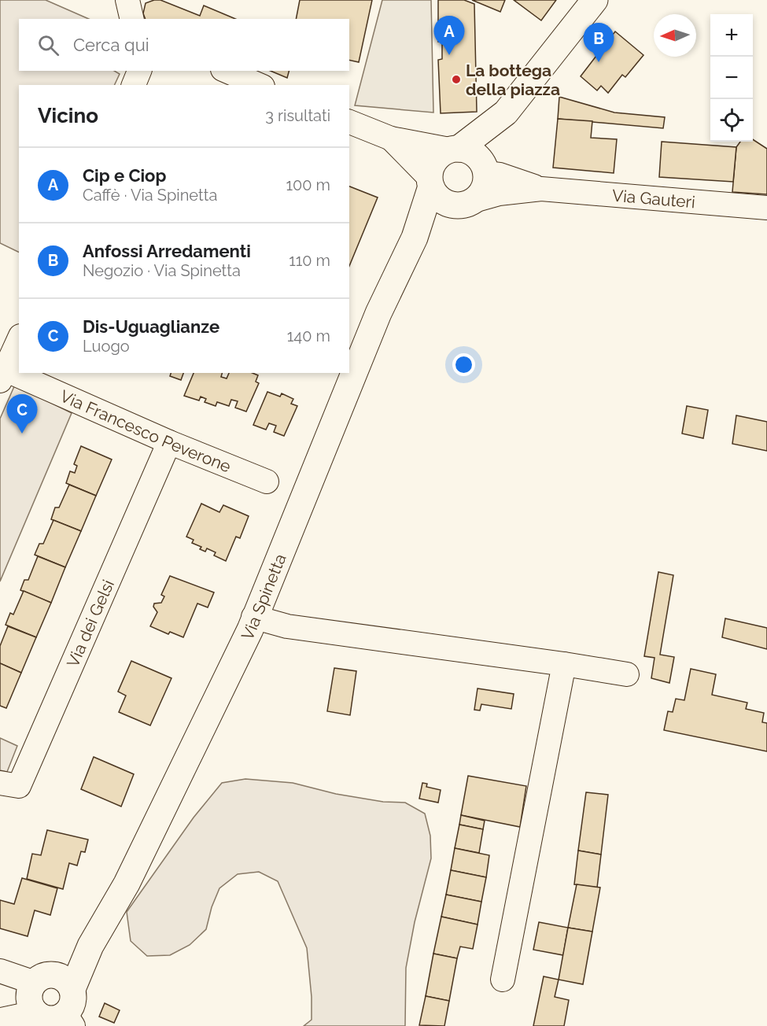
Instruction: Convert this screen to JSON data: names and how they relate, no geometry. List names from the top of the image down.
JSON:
{
  "streets": {
    "main road": ["Via Spinetta"],
    "street": ["Via Gauteri", "Via Francesco Peverone", "Via dei Gelsi"]
  },
  "crossings": [
    ["Via Gauteri", "Via Spinetta"],
    ["Via Francesco Peverone", "Via dei Gelsi"]
  ],
  "places": ["La bottega della piazza"],
  "north": "left",
  "page": {
    "map_buttons": ["+", "−"],
    "pins": ["A", "B", "C"],
    "search": "Cerca qui",
    "heading": ["Vicino", "3 risultati"],
    "list": [
      {
        "mark": "A",
        "name": "Cip e Ciop",
        "note": "Caffè · Via Spinetta",
        "value": "100 m"
      },
      {
        "mark": "B",
        "name": "Anfossi Arredamenti",
        "note": "Negozio · Via Spinetta",
        "value": "110 m"
      },
      {
        "mark": "C",
        "name": "Dis-Uguaglianze",
        "note": "Luogo",
        "value": "140 m"
      }
    ]
  }
}
